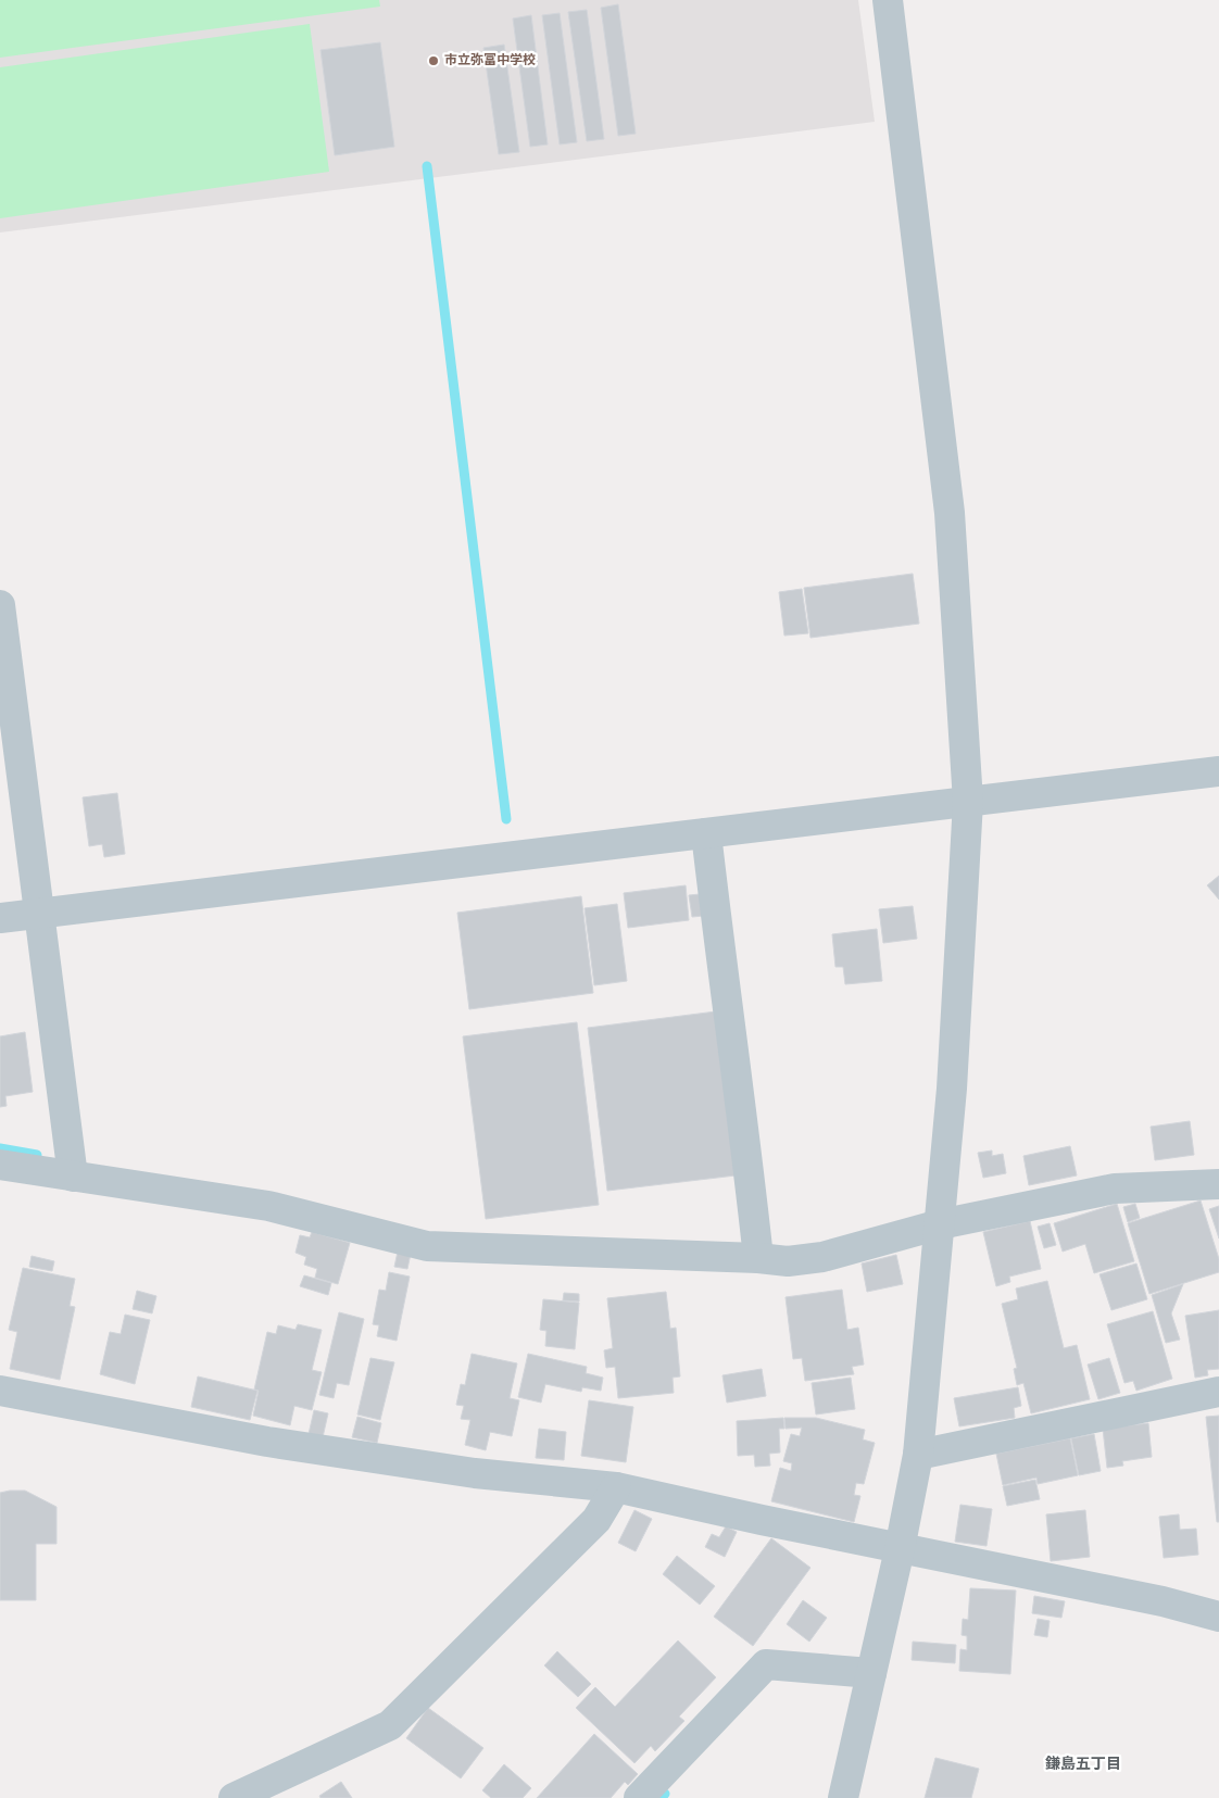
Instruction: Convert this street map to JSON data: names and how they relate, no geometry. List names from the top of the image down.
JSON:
{
  "districts": ["鎌島五丁目"],
  "places": ["市立弥冨中学校"]
}
